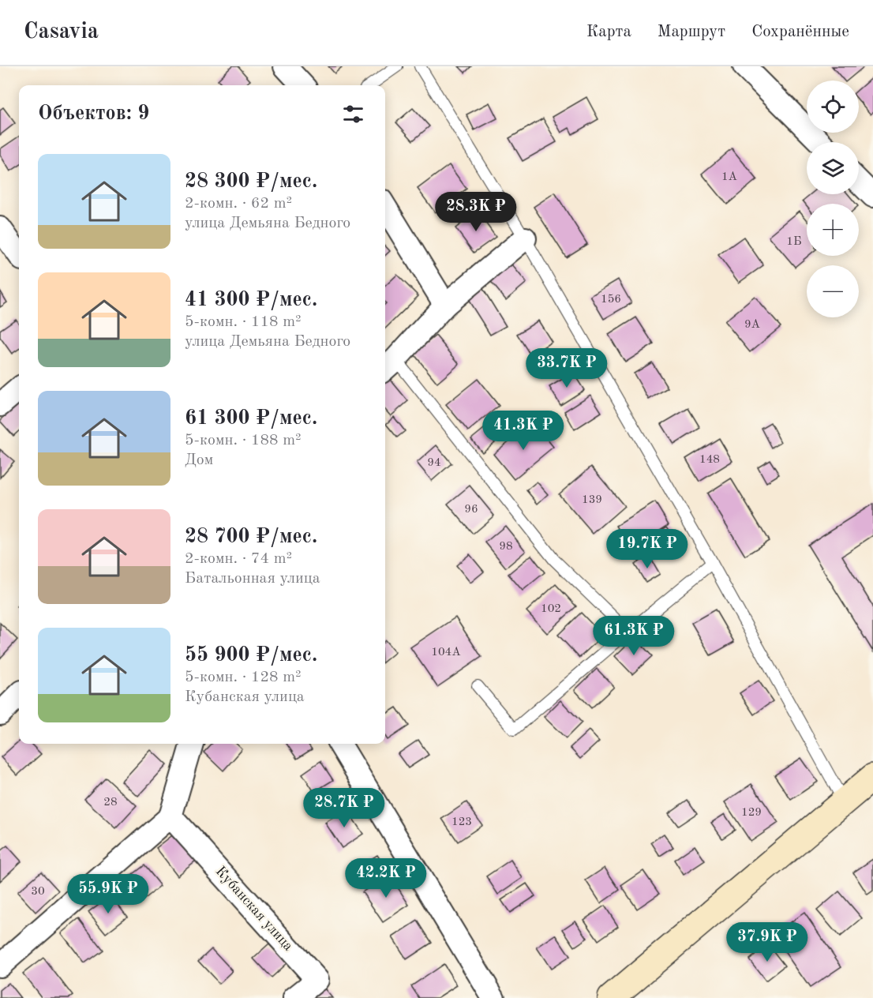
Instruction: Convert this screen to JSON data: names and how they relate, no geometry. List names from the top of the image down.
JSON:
{
  "streets": {
    "street": ["Кубанская улица"]
  },
  "house_numbers": [
    "1А",
    "1Б",
    "156",
    "9А",
    "148",
    "94",
    "139",
    "96",
    "98",
    "102",
    "104А",
    "28",
    "129",
    "123",
    "30"
  ],
  "page": {
    "header": "Casavia",
    "nav": ["Карта", "Маршрут", "Сохранённые"],
    "map_buttons": ["+", "−"],
    "heading": "Объектов: 9",
    "list": [
      {
        "name": "28 300 ₽/мес.",
        "note": "2-комн. · 62 m² · улица Демьяна Бедного"
      },
      {
        "name": "41 300 ₽/мес.",
        "note": "5-комн. · 118 m² · улица Демьяна Бедного"
      },
      {
        "name": "61 300 ₽/мес.",
        "note": "5-комн. · 188 m² · Дом"
      },
      {
        "name": "28 700 ₽/мес.",
        "note": "2-комн. · 74 m² · Батальонная улица"
      },
      {
        "name": "55 900 ₽/мес.",
        "note": "5-комн. · 128 m² · Кубанская улица"
      }
    ],
    "price": [
      "28.3K ₽",
      "33.7K ₽",
      "41.3K ₽",
      "19.7K ₽",
      "61.3K ₽",
      "28.7K ₽",
      "42.2K ₽",
      "55.9K ₽",
      "37.9K ₽"
    ]
  }
}
